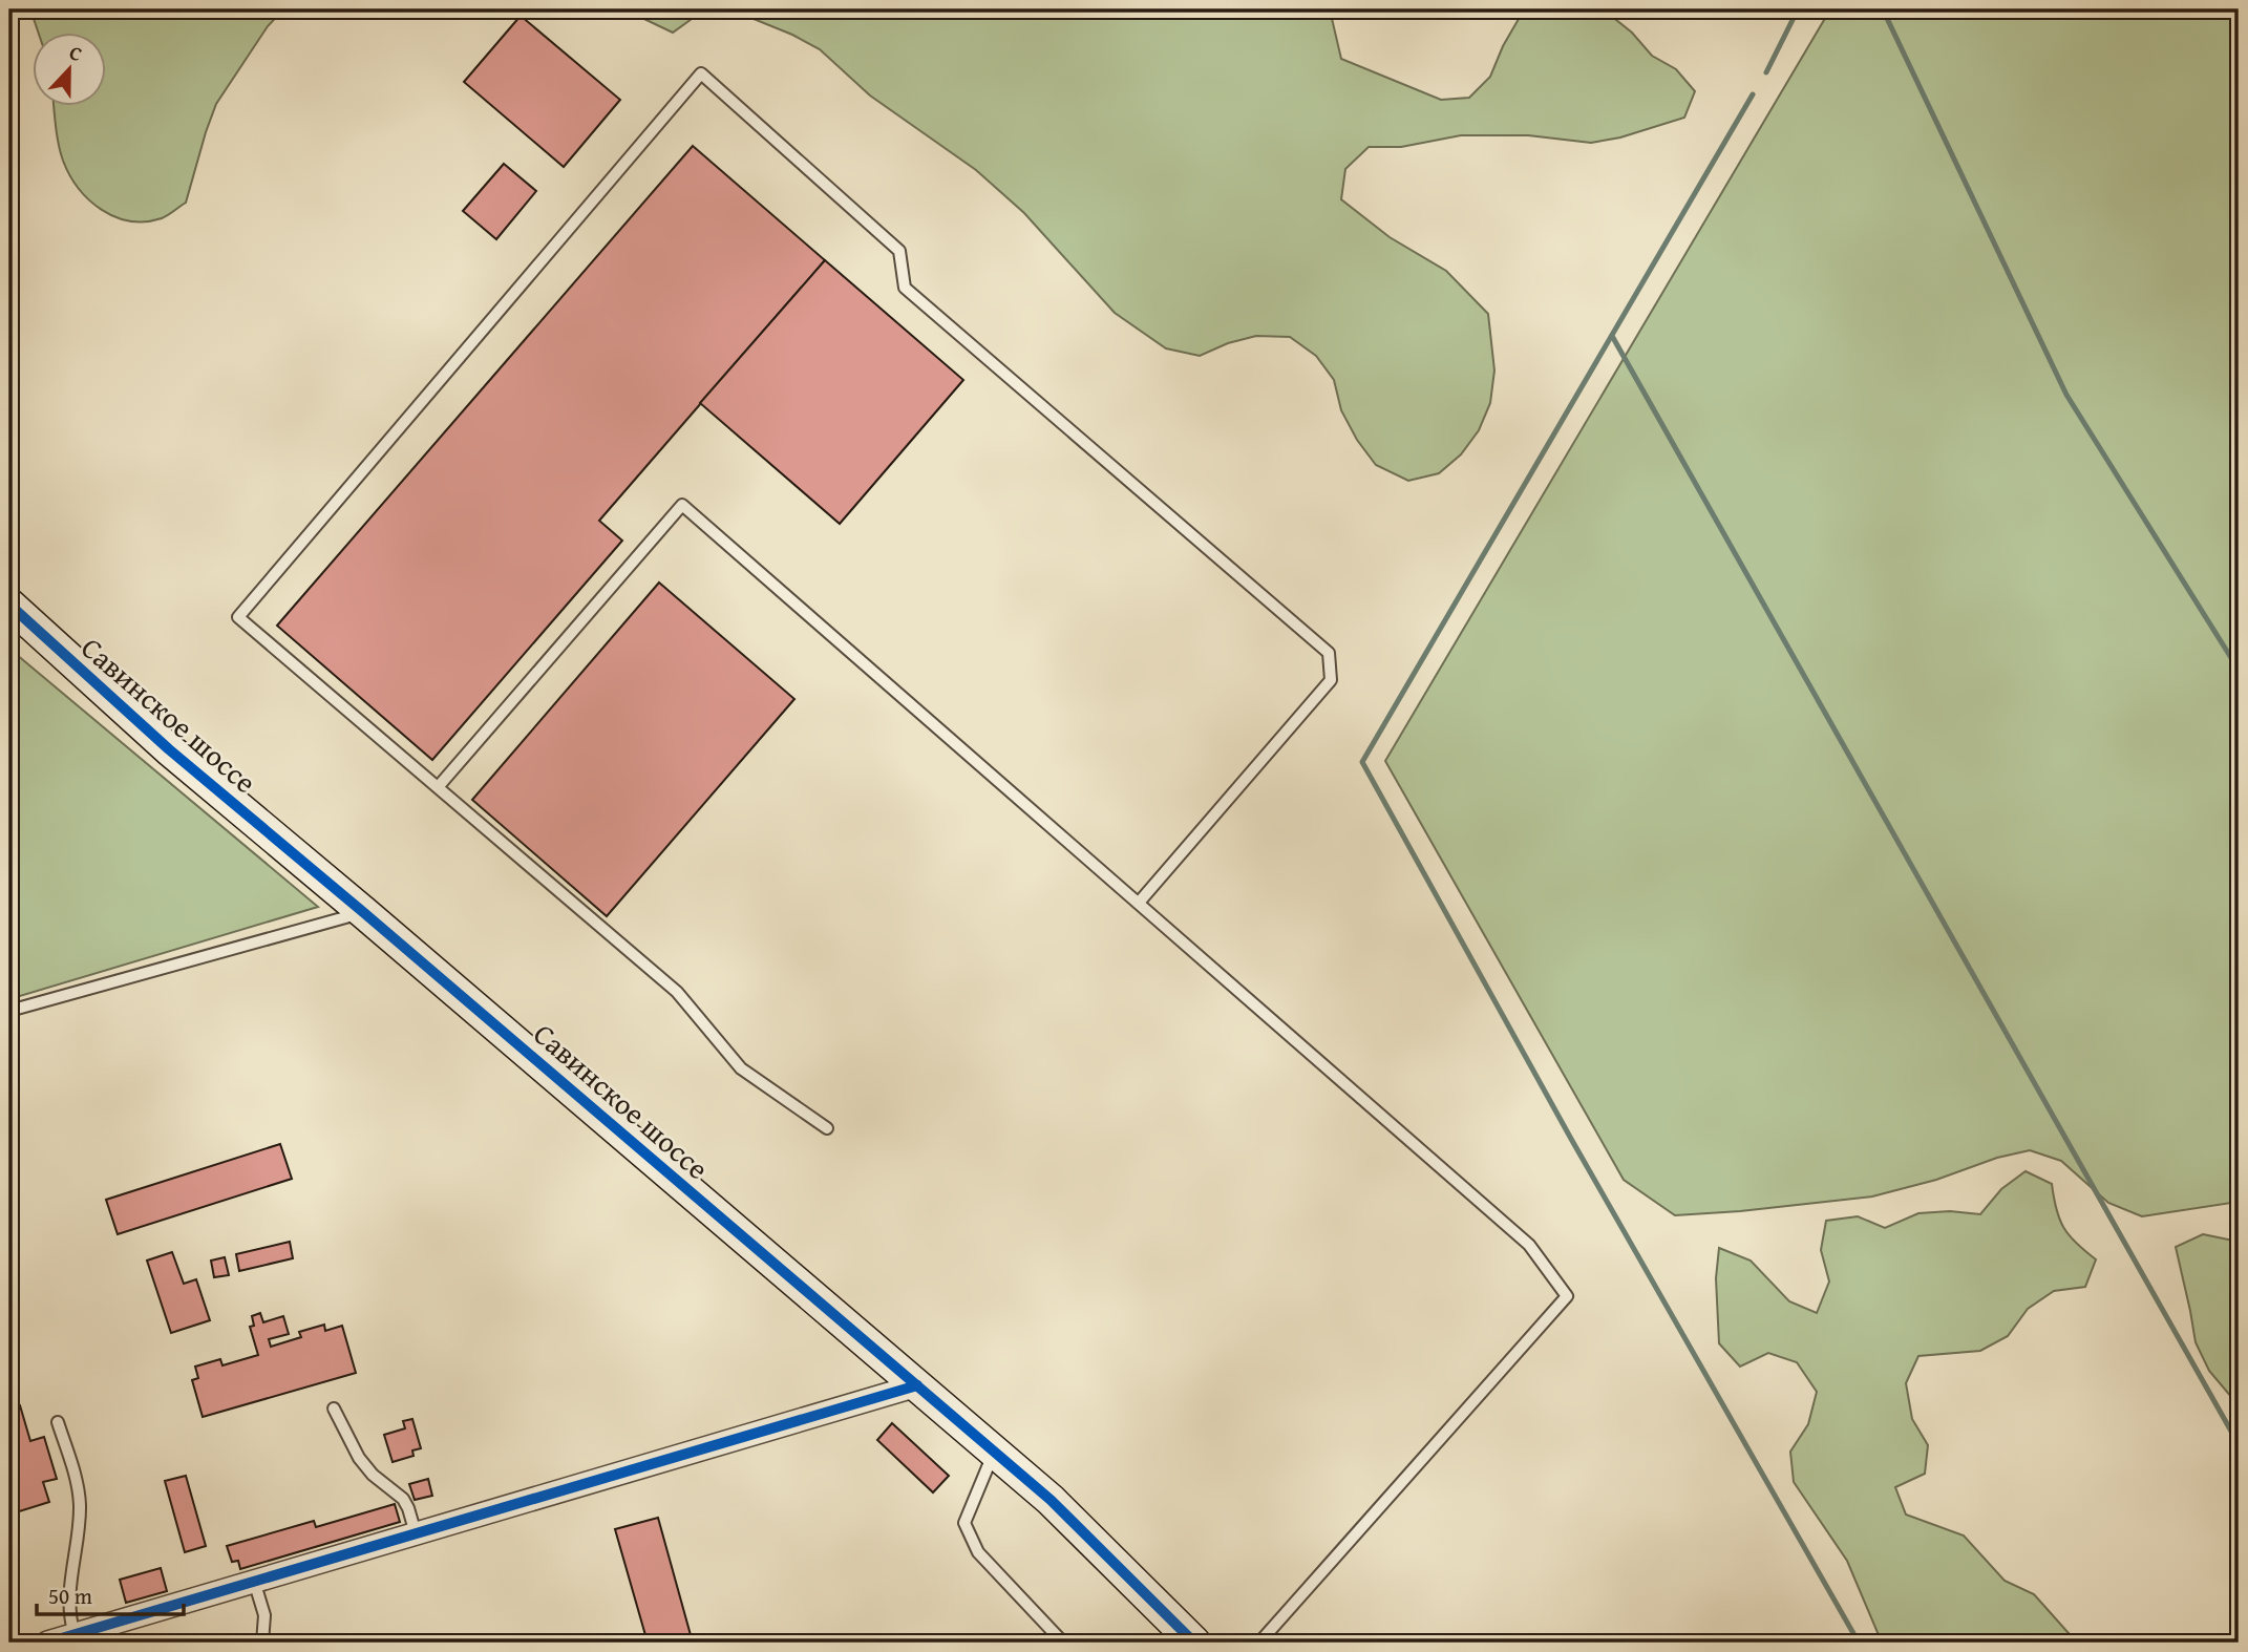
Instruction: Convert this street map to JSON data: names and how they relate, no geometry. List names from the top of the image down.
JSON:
{
  "streets": {
    "street": ["Савинское шоссе"]
  },
  "scale_bar": "50 m",
  "north": "top"
}
